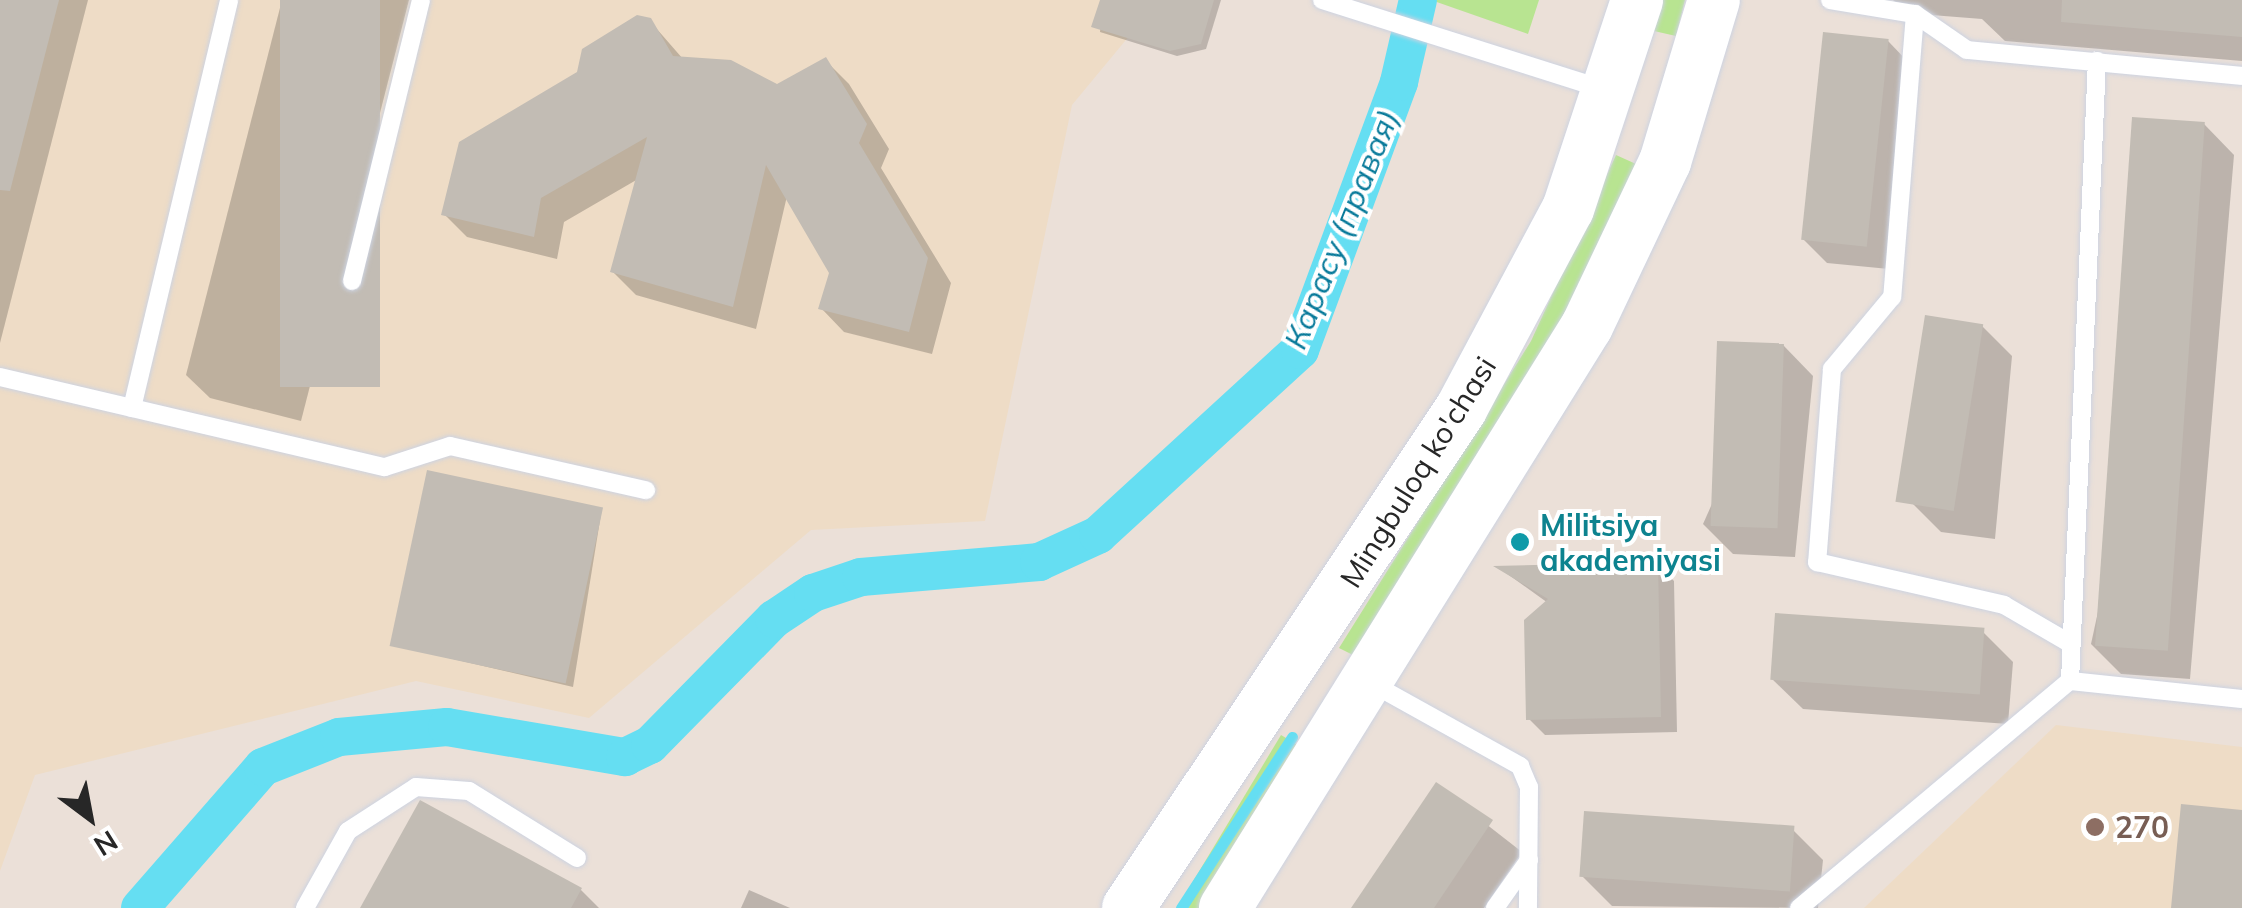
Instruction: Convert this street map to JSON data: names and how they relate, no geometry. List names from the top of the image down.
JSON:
{
  "streets": {
    "main road": ["Mingbuloq ko'chasi"]
  },
  "water": ["Карасу (правая)"],
  "places": ["Militsiya akademiyasi", "270"],
  "north": "bottom right"
}
